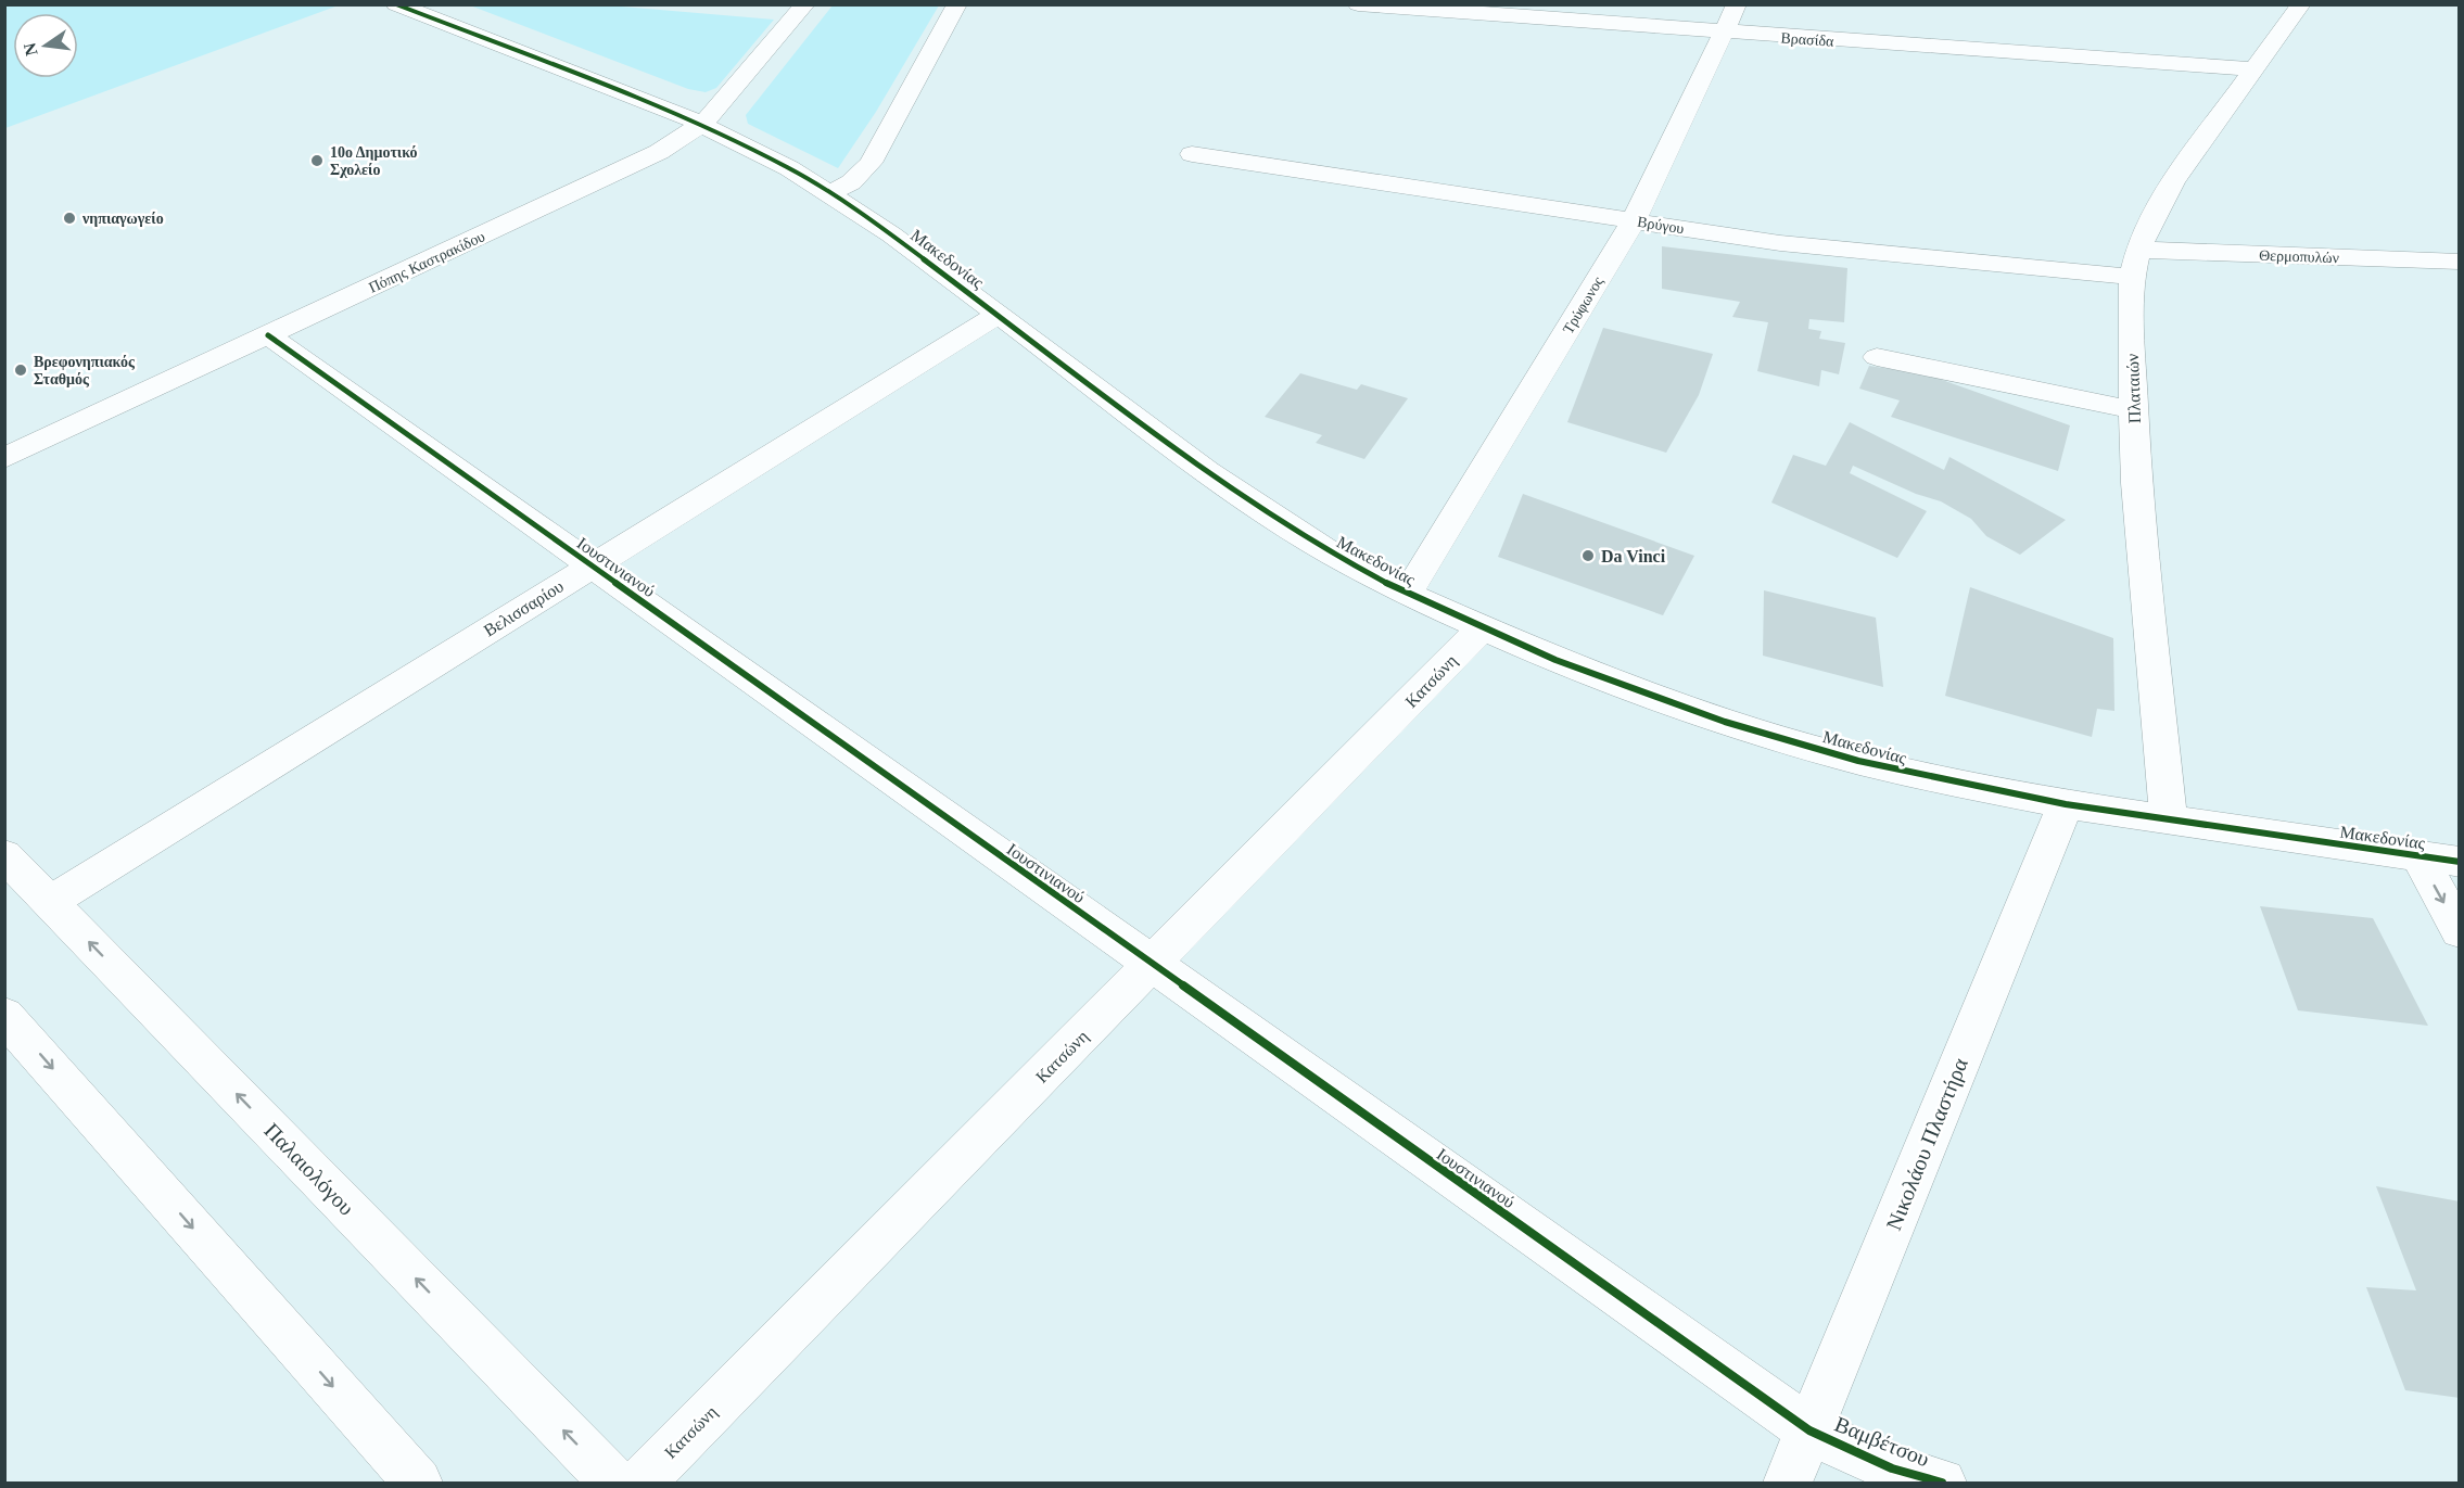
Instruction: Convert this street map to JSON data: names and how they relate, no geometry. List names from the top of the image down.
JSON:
{
  "streets": {
    "street": [
      "Βρασίδα",
      "Βρύγου",
      "Θερμοπυλών",
      "Μακεδονίας",
      "Πόπης Καστρακίδου",
      "Τρύφωνος",
      "Πλαταιών",
      "Ιουστινιανού",
      "Βελισσαρίου",
      "Κατσώνη",
      "Νικολάου Πλαστήρα",
      "Παλαιολόγου",
      "Βαμβέτσου"
    ]
  },
  "crossings": [
    ["Βρασίδα", "Τρύφωνος"],
    ["Βρασίδα", "Πλαταιών"],
    ["Βρύγου", "Θερμοπυλών"],
    ["Βρύγου", "Τρύφωνος"],
    ["Βρύγου", "Πλαταιών"],
    ["Θερμοπυλών", "Πλαταιών"],
    ["Μακεδονίας", "Πόπης Καστρακίδου"],
    ["Μακεδονίας", "Τρύφωνος"],
    ["Μακεδονίας", "Πλαταιών"],
    ["Μακεδονίας", "Βελισσαρίου"],
    ["Μακεδονίας", "Κατσώνη"],
    ["Μακεδονίας", "Νικολάου Πλαστήρα"],
    ["Πόπης Καστρακίδου", "Ιουστινιανού"],
    ["Ιουστινιανού", "Βελισσαρίου"],
    ["Ιουστινιανού", "Κατσώνη"],
    ["Ιουστινιανού", "Νικολάου Πλαστήρα"],
    ["Ιουστινιανού", "Βαμβέτσου"],
    ["Βελισσαρίου", "Παλαιολόγου"],
    ["Νικολάου Πλαστήρα", "Βαμβέτσου"]
  ],
  "places": [
    "10ο Δημοτικό Σχολείο",
    "νηπιαγωγείο",
    "Βρεφονηπιακός Σταθμός",
    "Da Vinci"
  ],
  "north": "left"
}
